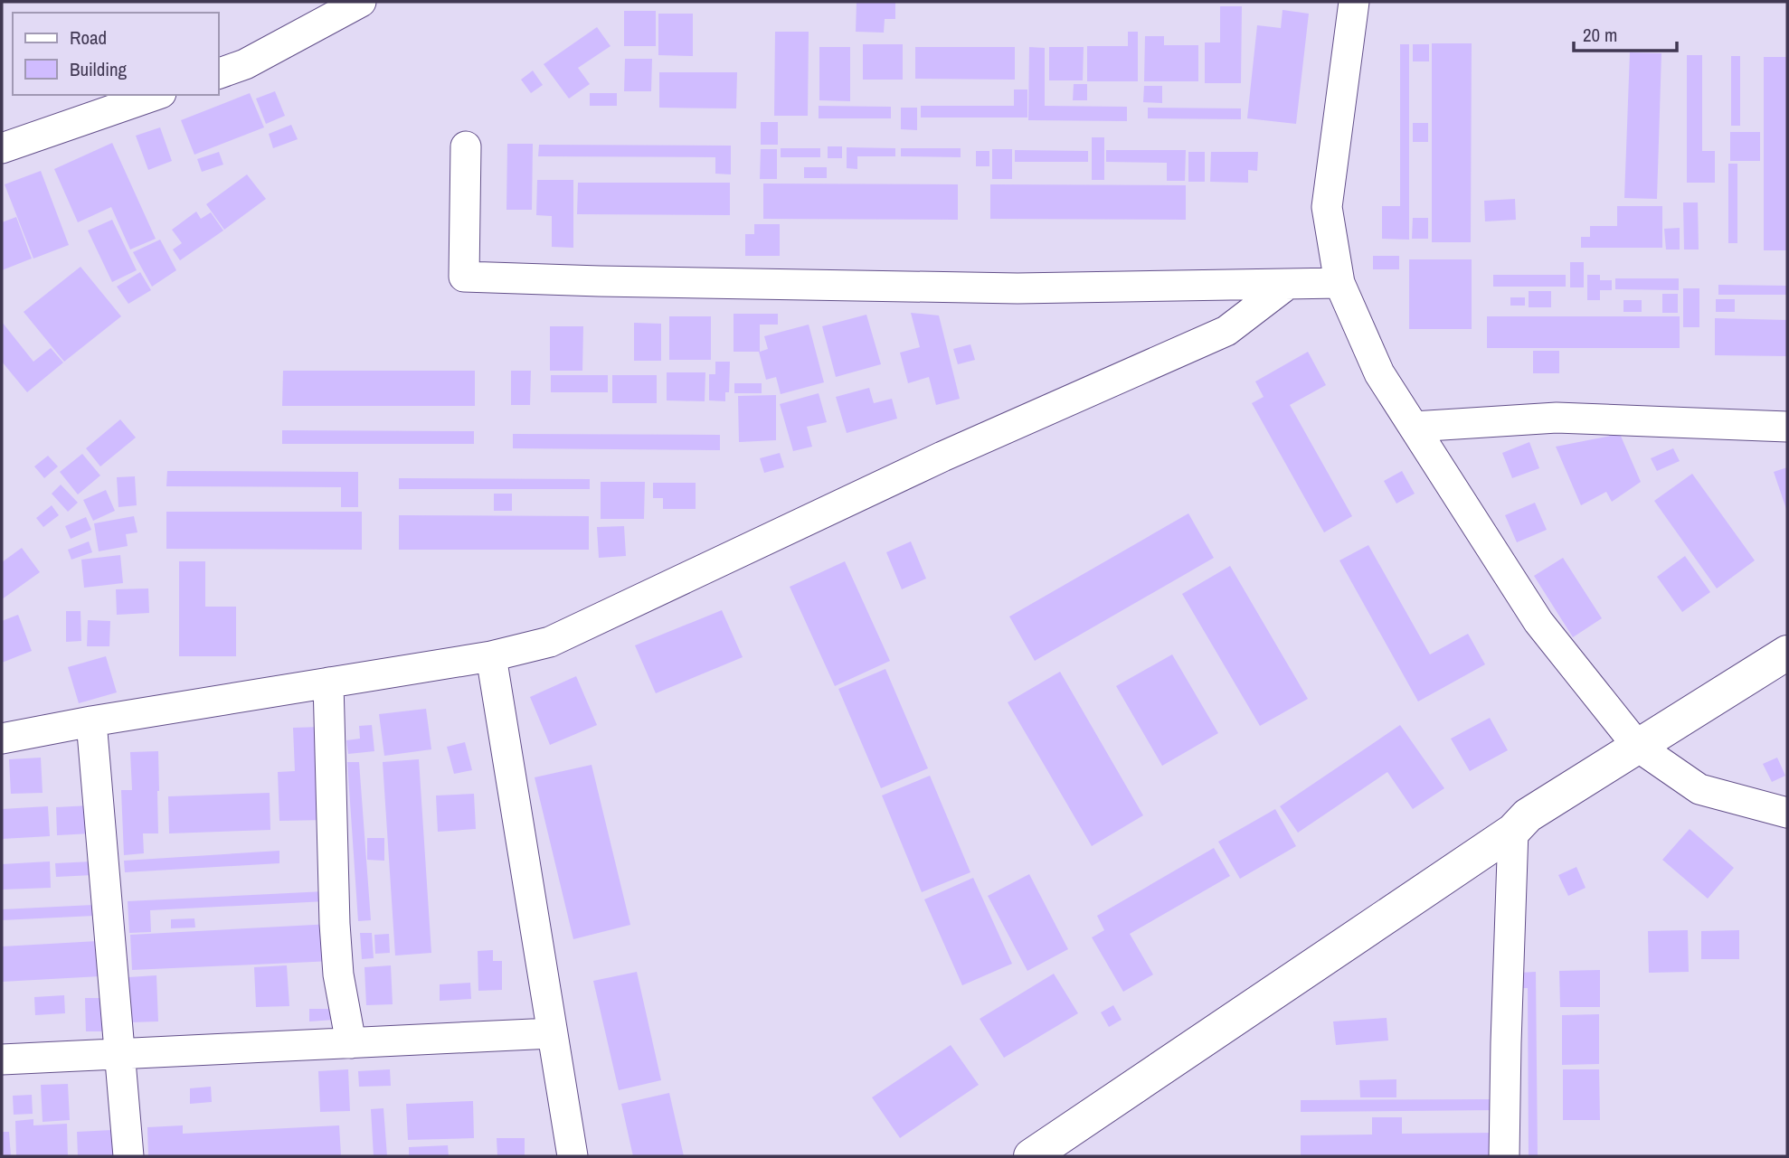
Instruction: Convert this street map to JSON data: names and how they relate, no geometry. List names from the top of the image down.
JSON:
{
  "legend": ["Road", "Building"],
  "scale_bar": "20 m"
}
